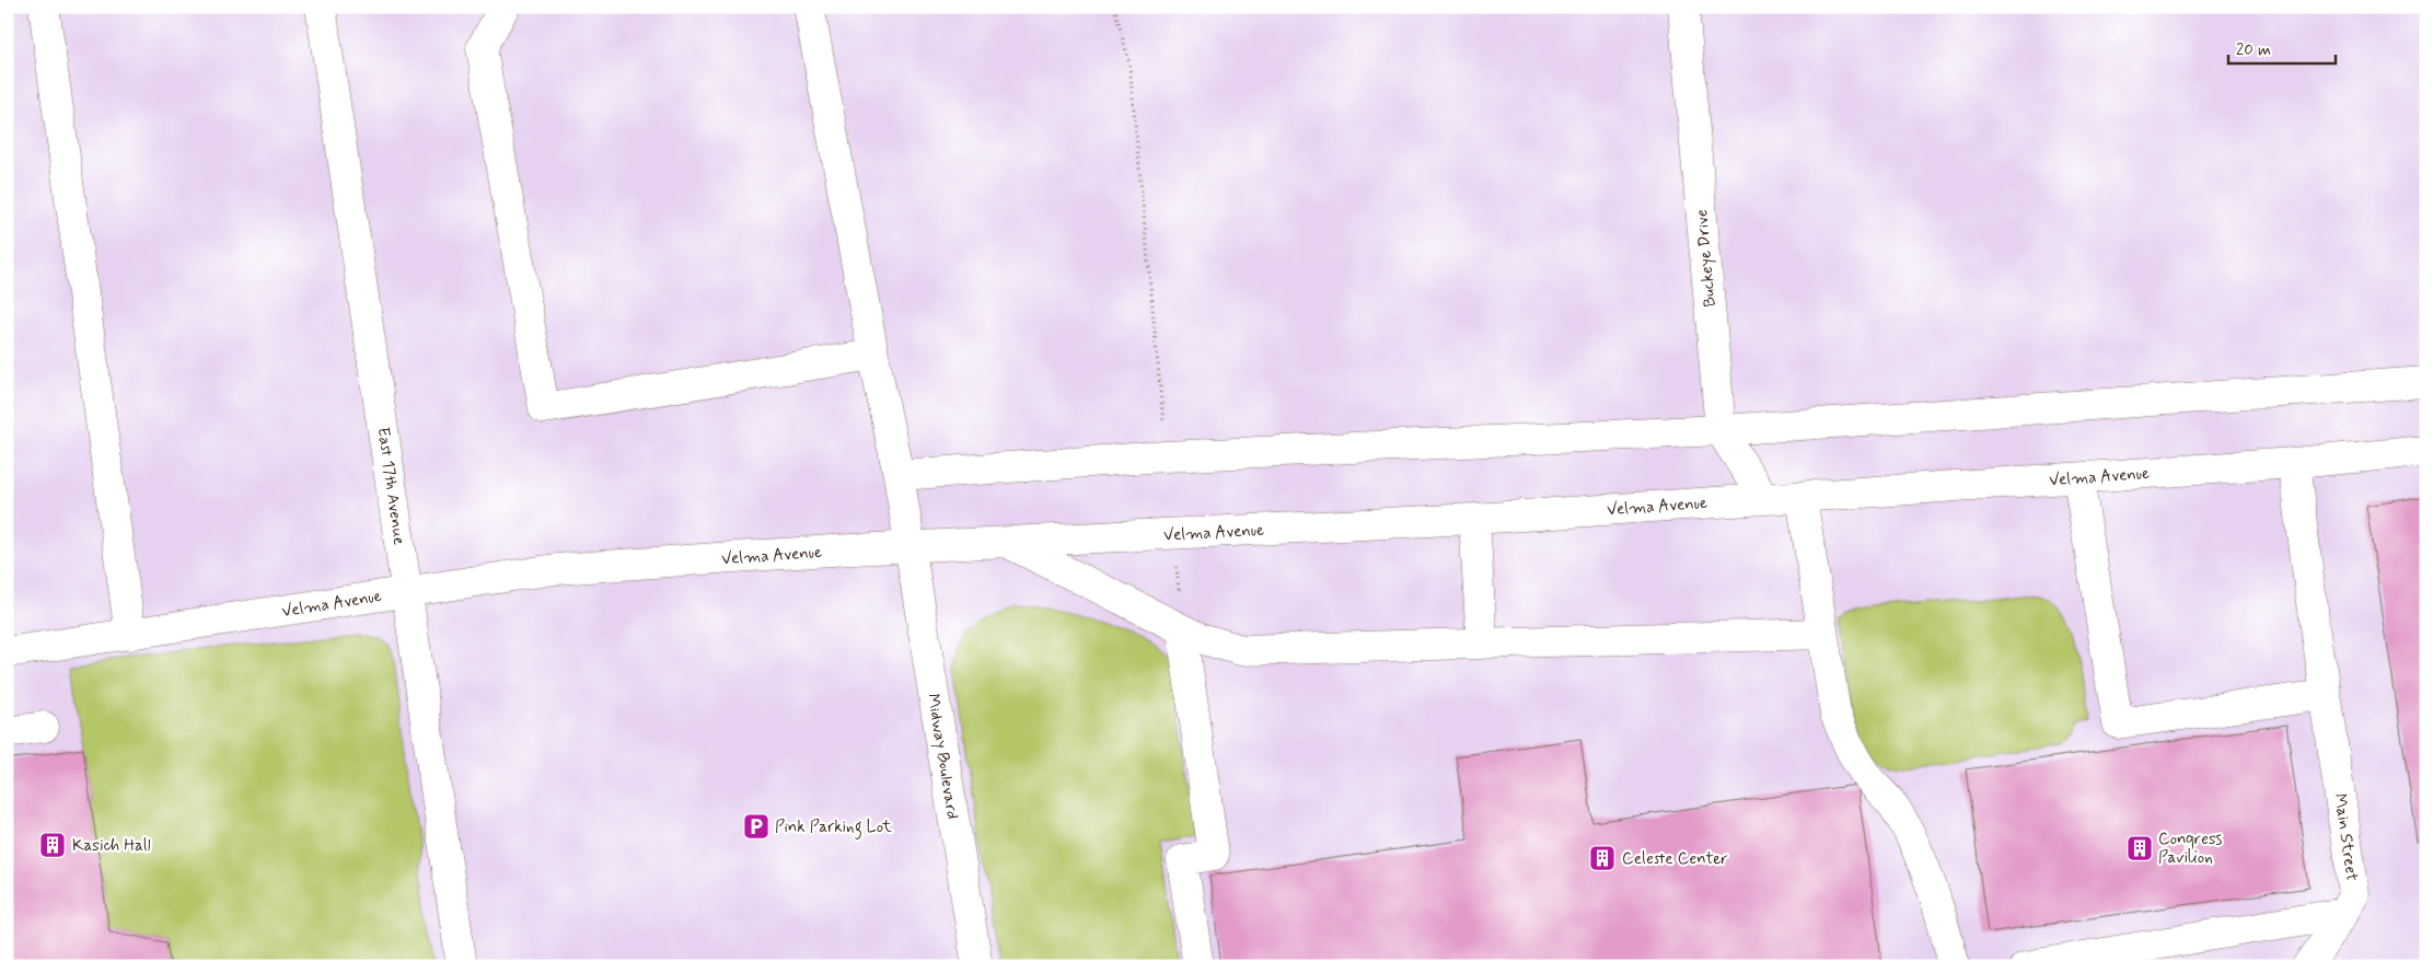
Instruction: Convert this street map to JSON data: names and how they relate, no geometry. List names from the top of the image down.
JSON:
{
  "streets": {
    "street": [
      "Buckeye Drive",
      "Velma Avenue",
      "East 17th Avenue",
      "Midway Boulevard",
      "Main Street"
    ]
  },
  "crossings": [
    ["Buckeye Drive", "Velma Avenue"],
    ["Velma Avenue", "East 17th Avenue"],
    ["Velma Avenue", "Midway Boulevard"],
    ["Velma Avenue", "Main Street"]
  ],
  "places": {
    "parking": ["Pink Parking Lot"],
    "building": ["Kasich Hall", "Congress Pavilion", "Celeste Center"]
  },
  "scale_bar": "20 m"
}
